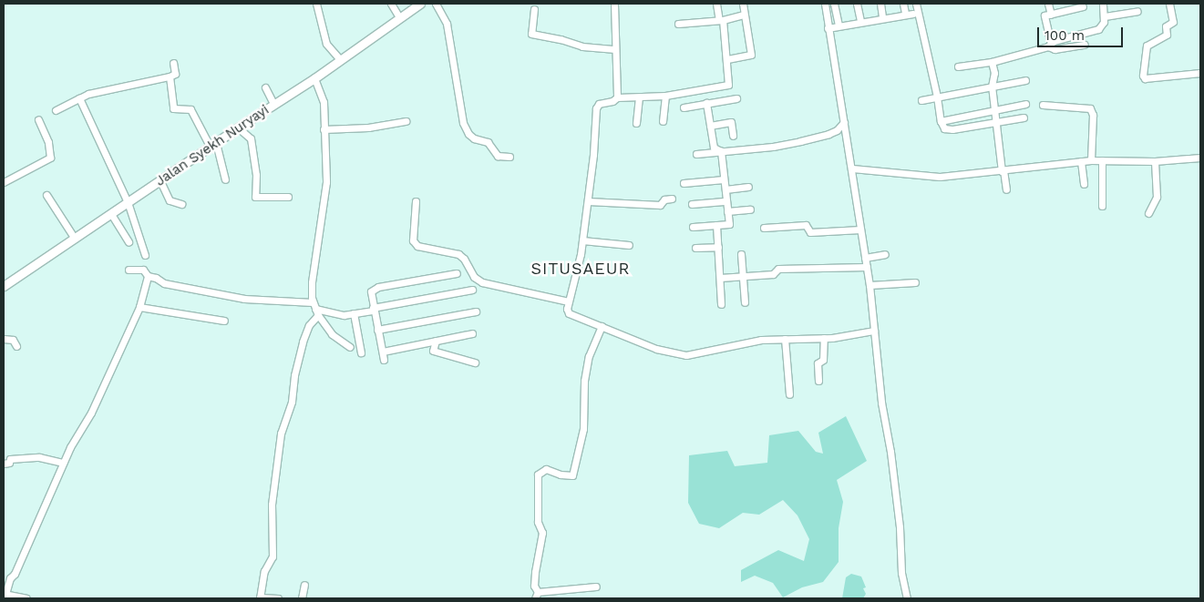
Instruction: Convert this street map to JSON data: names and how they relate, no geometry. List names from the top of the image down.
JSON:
{
  "streets": {
    "main road": ["Jalan Syekh Nuryayi"]
  },
  "districts": ["SITUSAEUR"],
  "scale_bar": "100 m"
}
